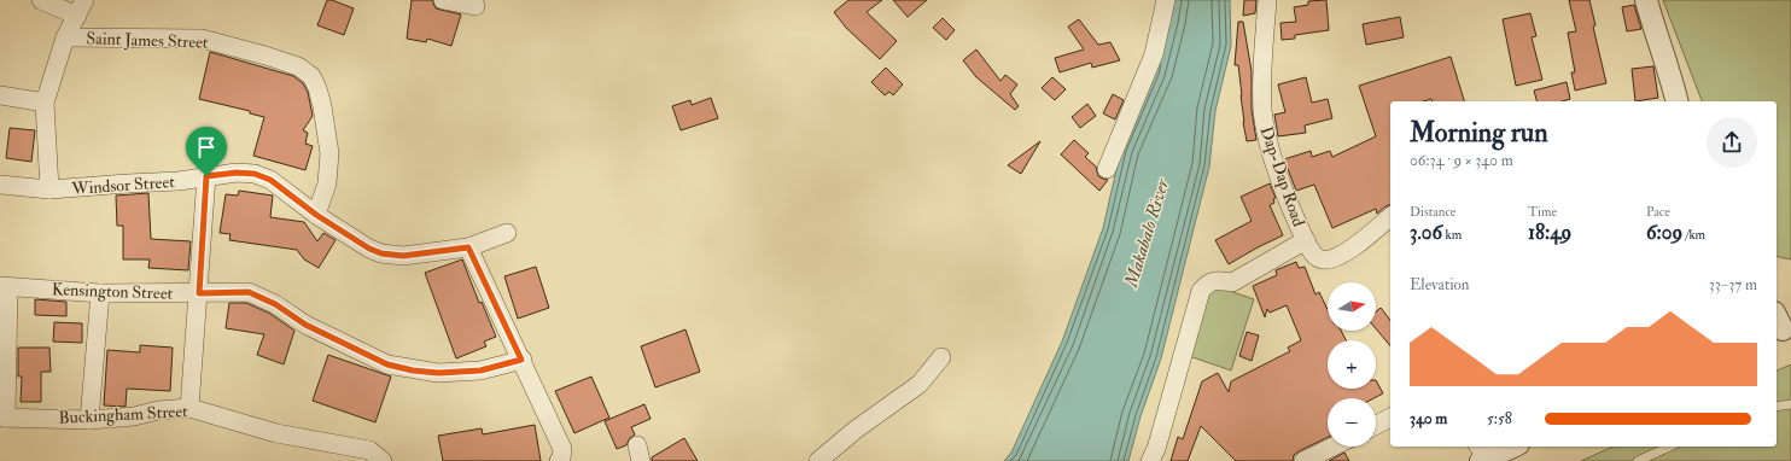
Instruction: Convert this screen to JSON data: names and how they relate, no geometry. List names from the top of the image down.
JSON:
{
  "streets": {
    "street": [
      "Saint James Street",
      "Dap-Dap Road",
      "Windsor Street",
      "Kensington Street",
      "Buckingham Street"
    ]
  },
  "crossings": [
    ["Saint James Street", "Windsor Street"]
  ],
  "water": ["Makabalo River"],
  "north": "right",
  "page": {
    "heading": ["Morning run", "06:34 · 9 × 340 m"],
    "stats": [
      ["Distance", "3.06 km"],
      ["Time", "18:49"],
      ["Pace", "6:09 /km"]
    ],
    "chart": ["Elevation", "33–37 m"],
    "map_buttons": ["+", "−"],
    "list": [
      {
        "name": "340 m",
        "note": "5:58"
      }
    ]
  }
}
